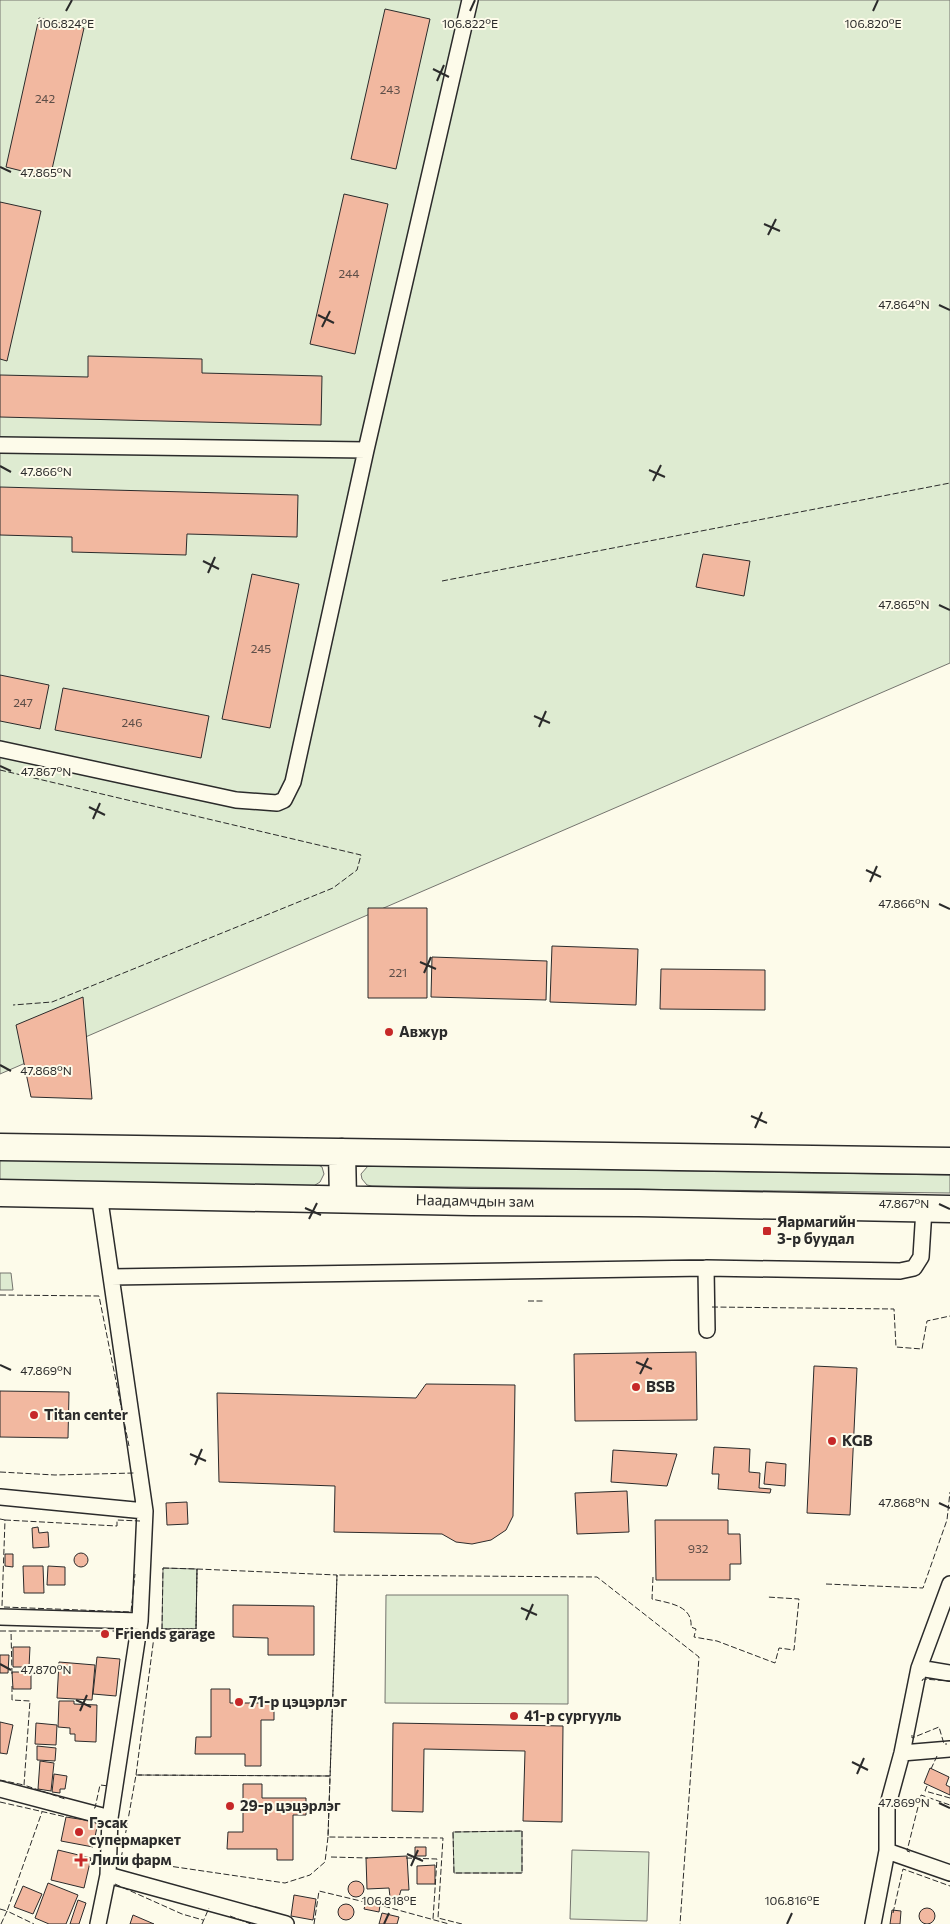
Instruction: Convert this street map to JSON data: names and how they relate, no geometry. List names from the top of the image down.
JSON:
{
  "streets": {
    "highway": ["Наадамчдын зам"]
  },
  "places": {
    "other": [
      "Авжур",
      "BSB",
      "Titan center",
      "KGB",
      "Friends garage",
      "71-р цэцэрлэг",
      "41-р сургууль",
      "29-р цэцэрлэг",
      "Гэсак супермаркет"
    ],
    "transit": ["Яармагийн 3-р буудал"],
    "health": ["Лили фарм"]
  },
  "house_numbers": [
    "243",
    "242",
    "244",
    "245",
    "247",
    "246",
    "221",
    "932"
  ],
  "coordinates": [
    "106.824°E",
    "106.822°E",
    "106.820°E",
    "47.865°N",
    "47.864°N",
    "47.866°N",
    "47.867°N",
    "47.868°N",
    "47.869°N",
    "47.870°N",
    "106.818°E",
    "106.816°E"
  ]
}
